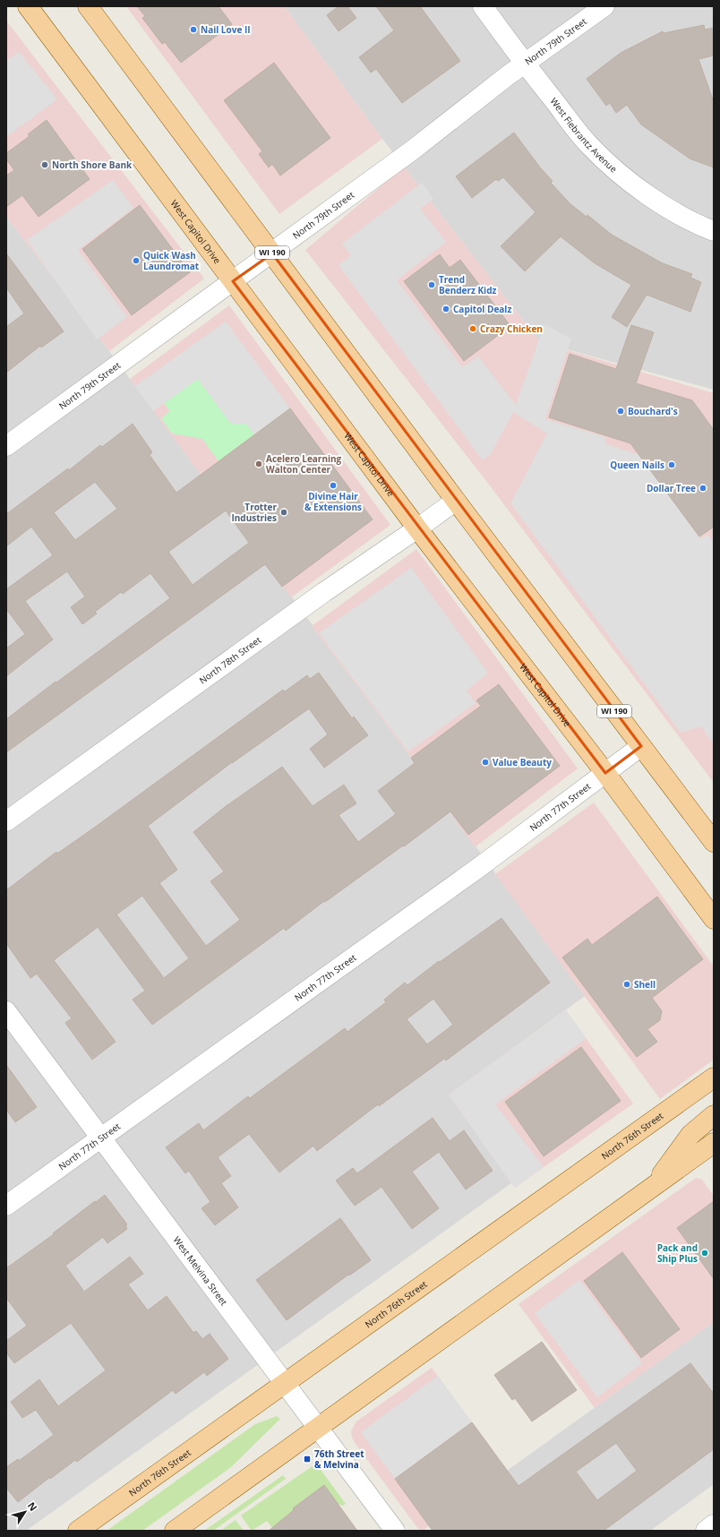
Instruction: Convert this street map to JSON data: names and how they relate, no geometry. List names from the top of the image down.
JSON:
{
  "streets": {
    "main road": ["West Capitol Drive", "WI 190", "North 76th Street"],
    "street": [
      "North 79th Street",
      "West Fiebrantz Avenue",
      "North 78th Street",
      "North 77th Street",
      "West Melvina Street"
    ]
  },
  "crossings": [
    ["North 79th Street", "West Fiebrantz Avenue"],
    ["North 79th Street", "West Capitol Drive"],
    ["North 79th Street", "WI 190"],
    ["West Capitol Drive", "North 78th Street"],
    ["West Capitol Drive", "North 77th Street"],
    ["WI 190", "North 78th Street"],
    ["WI 190", "North 77th Street"],
    ["North 77th Street", "West Melvina Street"],
    ["North 76th Street", "West Melvina Street"]
  ],
  "places": {
    "other": [
      "Nail Love II",
      "North Shore Bank",
      "Quick Wash Laundromat",
      "Trend Benderz Kidz",
      "Capitol Dealz",
      "Crazy Chicken",
      "Bouchard's",
      "Acelero Learning Walton Center",
      "Queen Nails",
      "Divine Hair & Extensions",
      "Dollar Tree",
      "Trotter Industries",
      "Value Beauty",
      "Shell",
      "Pack and Ship Plus"
    ],
    "transit": ["76th Street & Melvina"]
  },
  "north": "top right"
}
